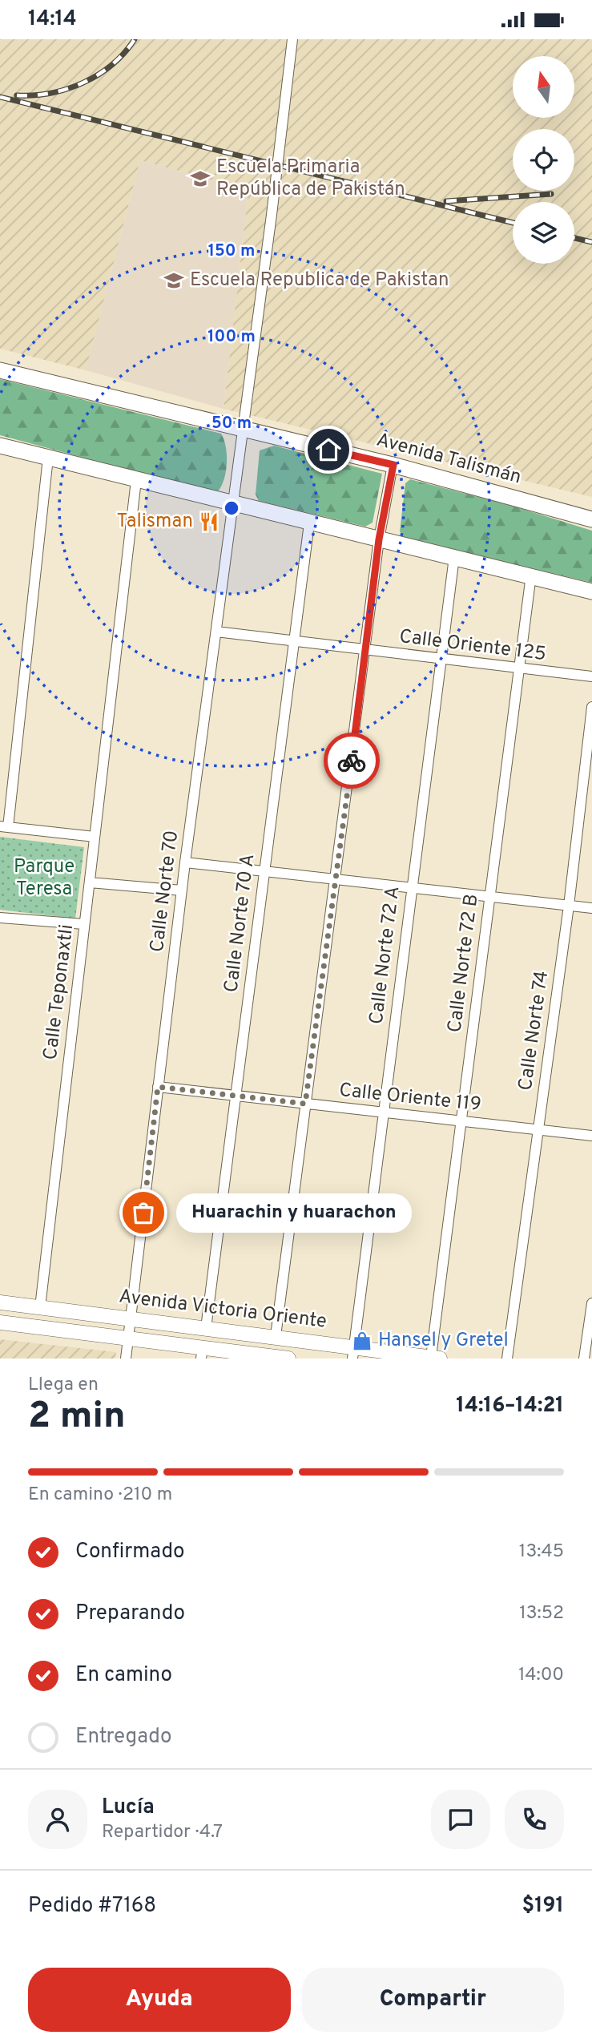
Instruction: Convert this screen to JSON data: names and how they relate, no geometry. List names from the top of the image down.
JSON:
{
  "streets": {
    "main road": ["Avenida Talismán"],
    "street": [
      "Calle Oriente 125",
      "Calle Norte 70",
      "Calle Norte 70 A",
      "Calle Norte 72 A",
      "Calle Norte 72 B",
      "Calle Teponaxtli",
      "Calle Norte 74",
      "Calle Oriente 119",
      "Avenida Victoria Oriente"
    ]
  },
  "crossings": [
    ["Avenida Talismán", "Calle Norte 70"],
    ["Calle Oriente 125", "Calle Norte 70"],
    ["Calle Oriente 125", "Calle Norte 70 A"],
    ["Calle Oriente 125", "Calle Norte 72 A"],
    ["Calle Oriente 125", "Calle Norte 72 B"],
    ["Calle Norte 70", "Calle Oriente 119"],
    ["Calle Norte 70", "Avenida Victoria Oriente"],
    ["Calle Norte 70 A", "Calle Oriente 119"],
    ["Calle Norte 70 A", "Avenida Victoria Oriente"],
    ["Calle Norte 72 A", "Calle Oriente 119"],
    ["Calle Norte 72 A", "Avenida Victoria Oriente"],
    ["Calle Norte 72 B", "Calle Oriente 119"],
    ["Calle Norte 72 B", "Avenida Victoria Oriente"],
    ["Calle Teponaxtli", "Avenida Victoria Oriente"],
    ["Calle Norte 74", "Calle Oriente 119"]
  ],
  "parks": ["Parque Teresa"],
  "places": {
    "school or university": ["Escuela Primaria República de Pakistán", "Escuela Republica de Pakistan"],
    "restaurant": ["Talisman"],
    "other": ["Huarachin y huarachon"],
    "shop": ["Hansel y Gretel"]
  },
  "north": "top",
  "page": {
    "status": "14:14",
    "bubble": "Huarachin y huarachon",
    "heading": ["2 min", "Llega en", "14:16–14:21"],
    "panel": [
      "Lucía",
      "Repartidor · 4.7",
      "Pedido #7168",
      "$191"
    ],
    "bar": "En camino · 210 m",
    "list": [
      ["Confirmado", "13:45"],
      ["Preparando", "13:52"],
      ["En camino", "14:00"],
      "Entregado"
    ],
    "buttons": ["Ayuda", "Compartir"]
  },
  "rings": ["150 m", "100 m", "50 m"]
}
